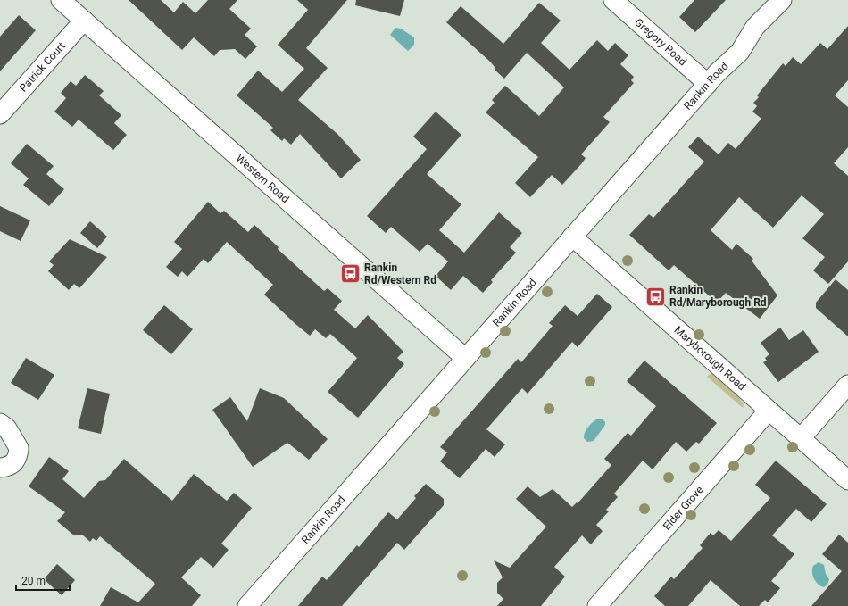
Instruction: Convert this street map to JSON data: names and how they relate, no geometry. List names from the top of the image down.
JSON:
{
  "streets": {
    "street": [
      "Gregory Road",
      "Patrick Court",
      "Rankin Road",
      "Western Road",
      "Maryborough Road",
      "Elder Grove"
    ]
  },
  "crossings": [
    ["Gregory Road", "Rankin Road"],
    ["Patrick Court", "Western Road"],
    ["Rankin Road", "Western Road"],
    ["Rankin Road", "Maryborough Road"],
    ["Maryborough Road", "Elder Grove"]
  ],
  "places": {
    "bus stop": ["Rankin Rd/Western Rd", "Rankin Rd/Maryborough Rd"]
  },
  "scale_bar": "20 m"
}
